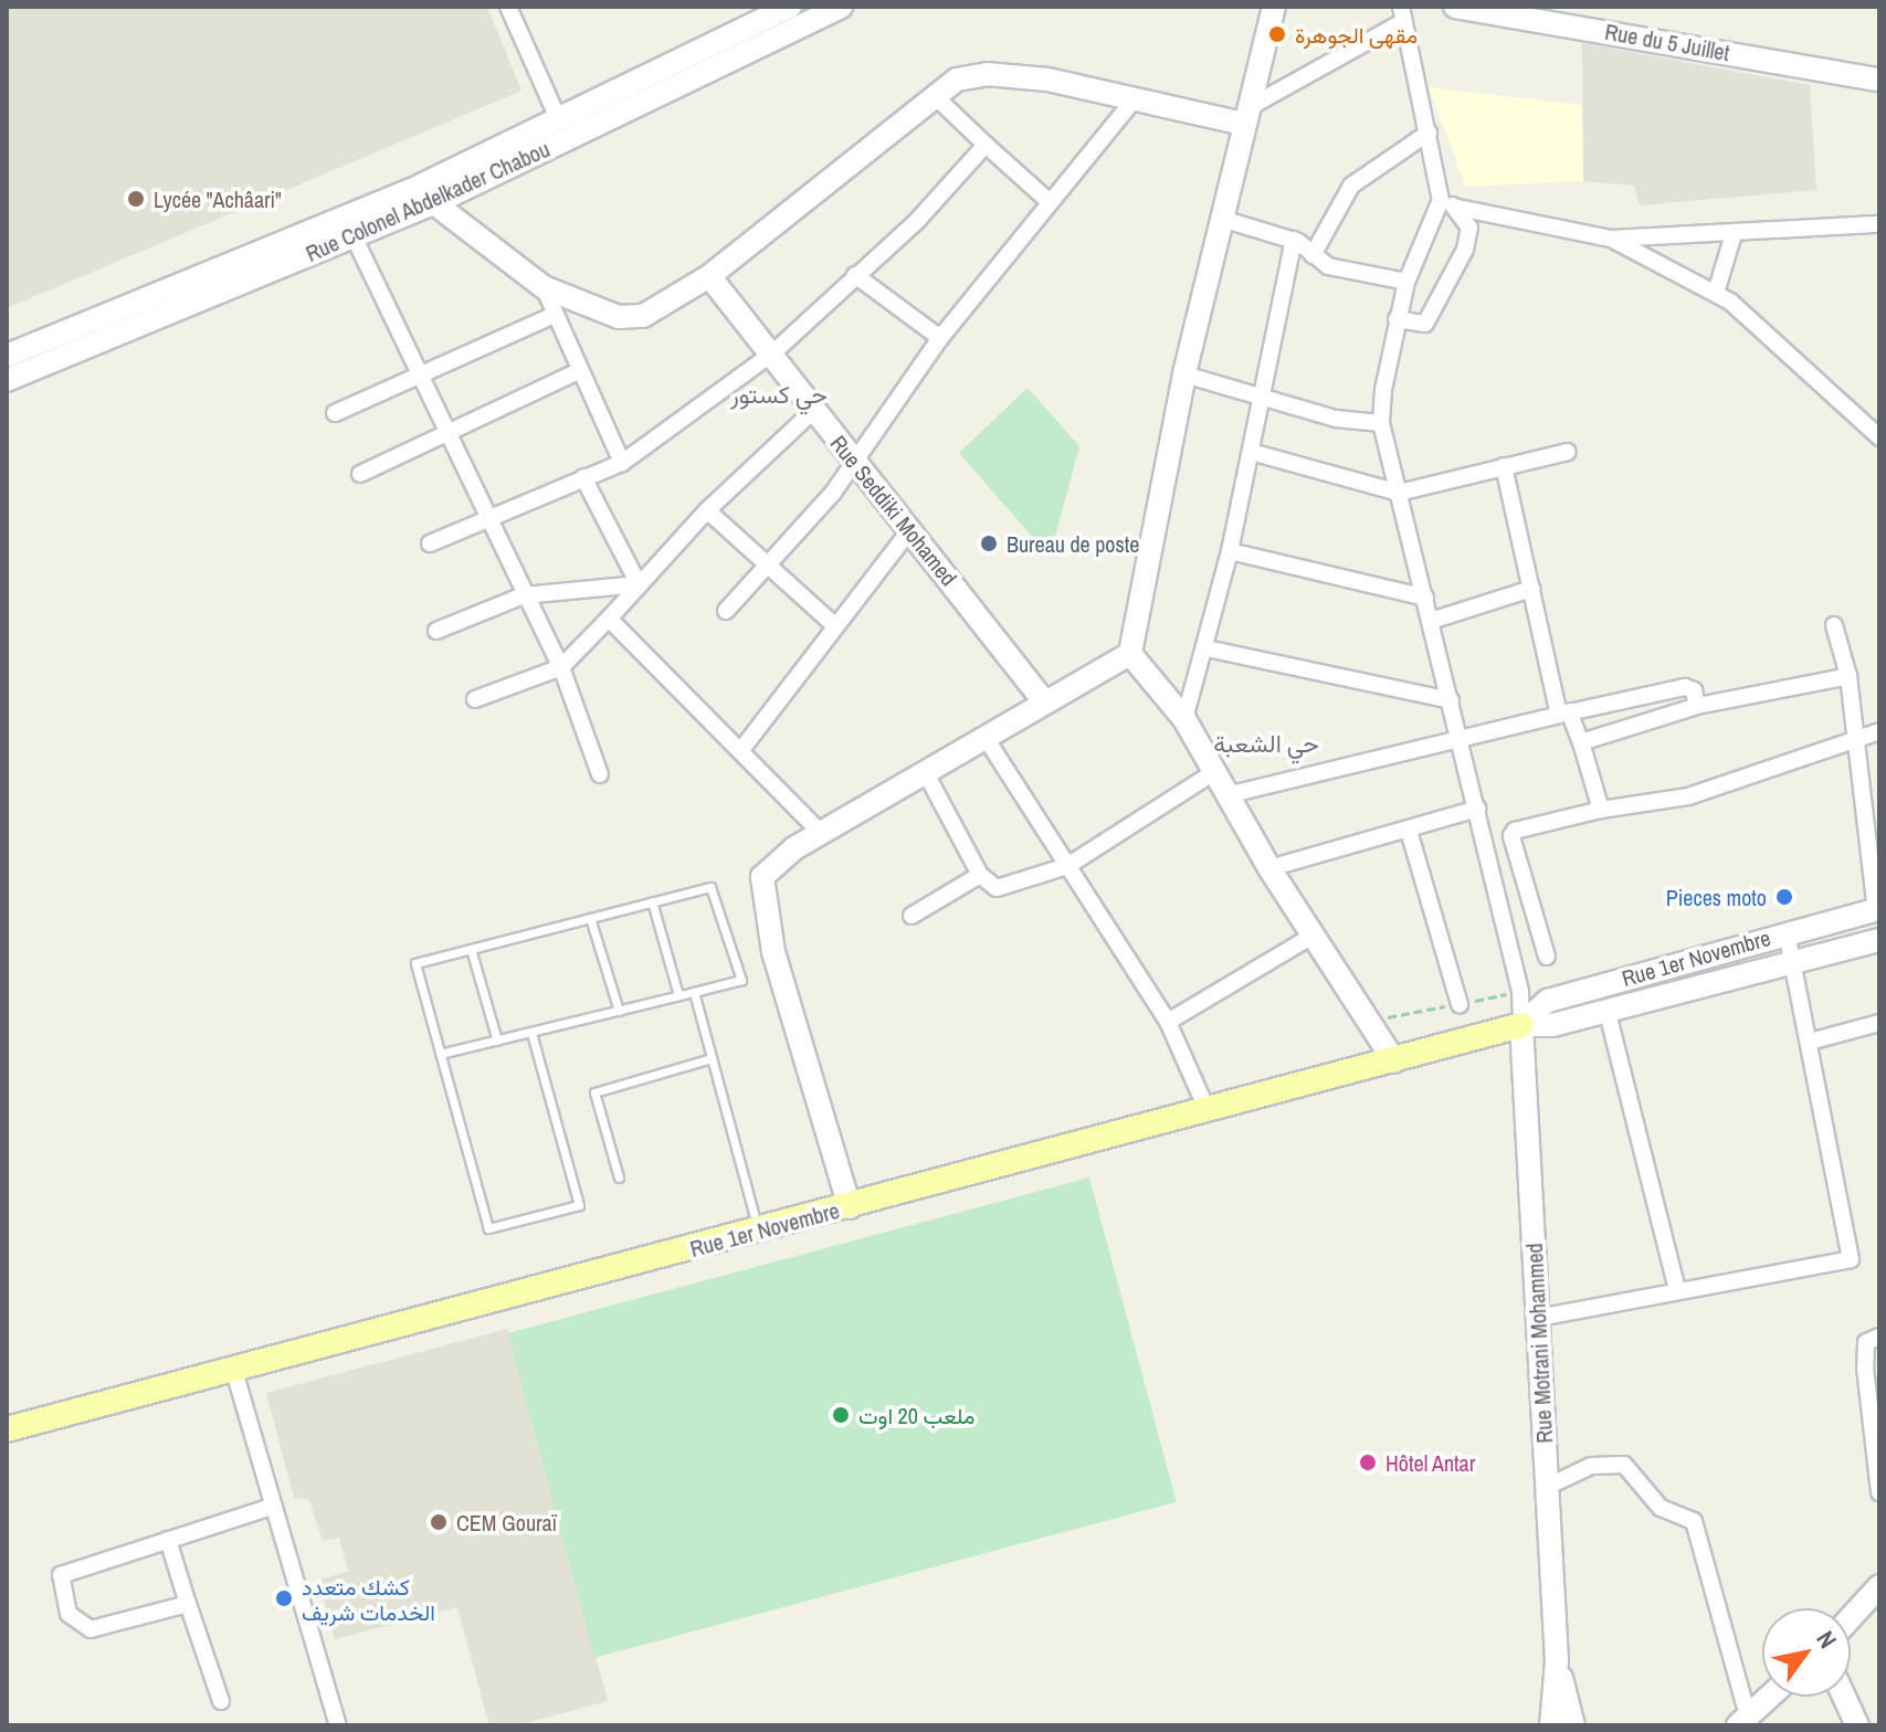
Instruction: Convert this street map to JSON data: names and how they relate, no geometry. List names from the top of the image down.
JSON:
{
  "streets": {
    "main road": ["Rue 1er Novembre"],
    "street": [
      "Rue du 5 Juillet",
      "Rue Colonel Abdelkader Chabou",
      "Rue Seddiki Mohamed",
      "Rue Motrani Mohammed"
    ]
  },
  "crossings": [
    ["Rue 1er Novembre", "Rue Motrani Mohammed"]
  ],
  "districts": ["حي كستور", "حي الشعبة"],
  "places": [
    "مقهى الجوهرة",
    "Lycée \"Achâari\"",
    "Bureau de poste",
    "Pieces moto",
    "ملعب 20 اوت",
    "Hôtel Antar",
    "CEM Gouraï",
    "كشك متعدد الخدمات شريف"
  ],
  "north": "top right"
}
